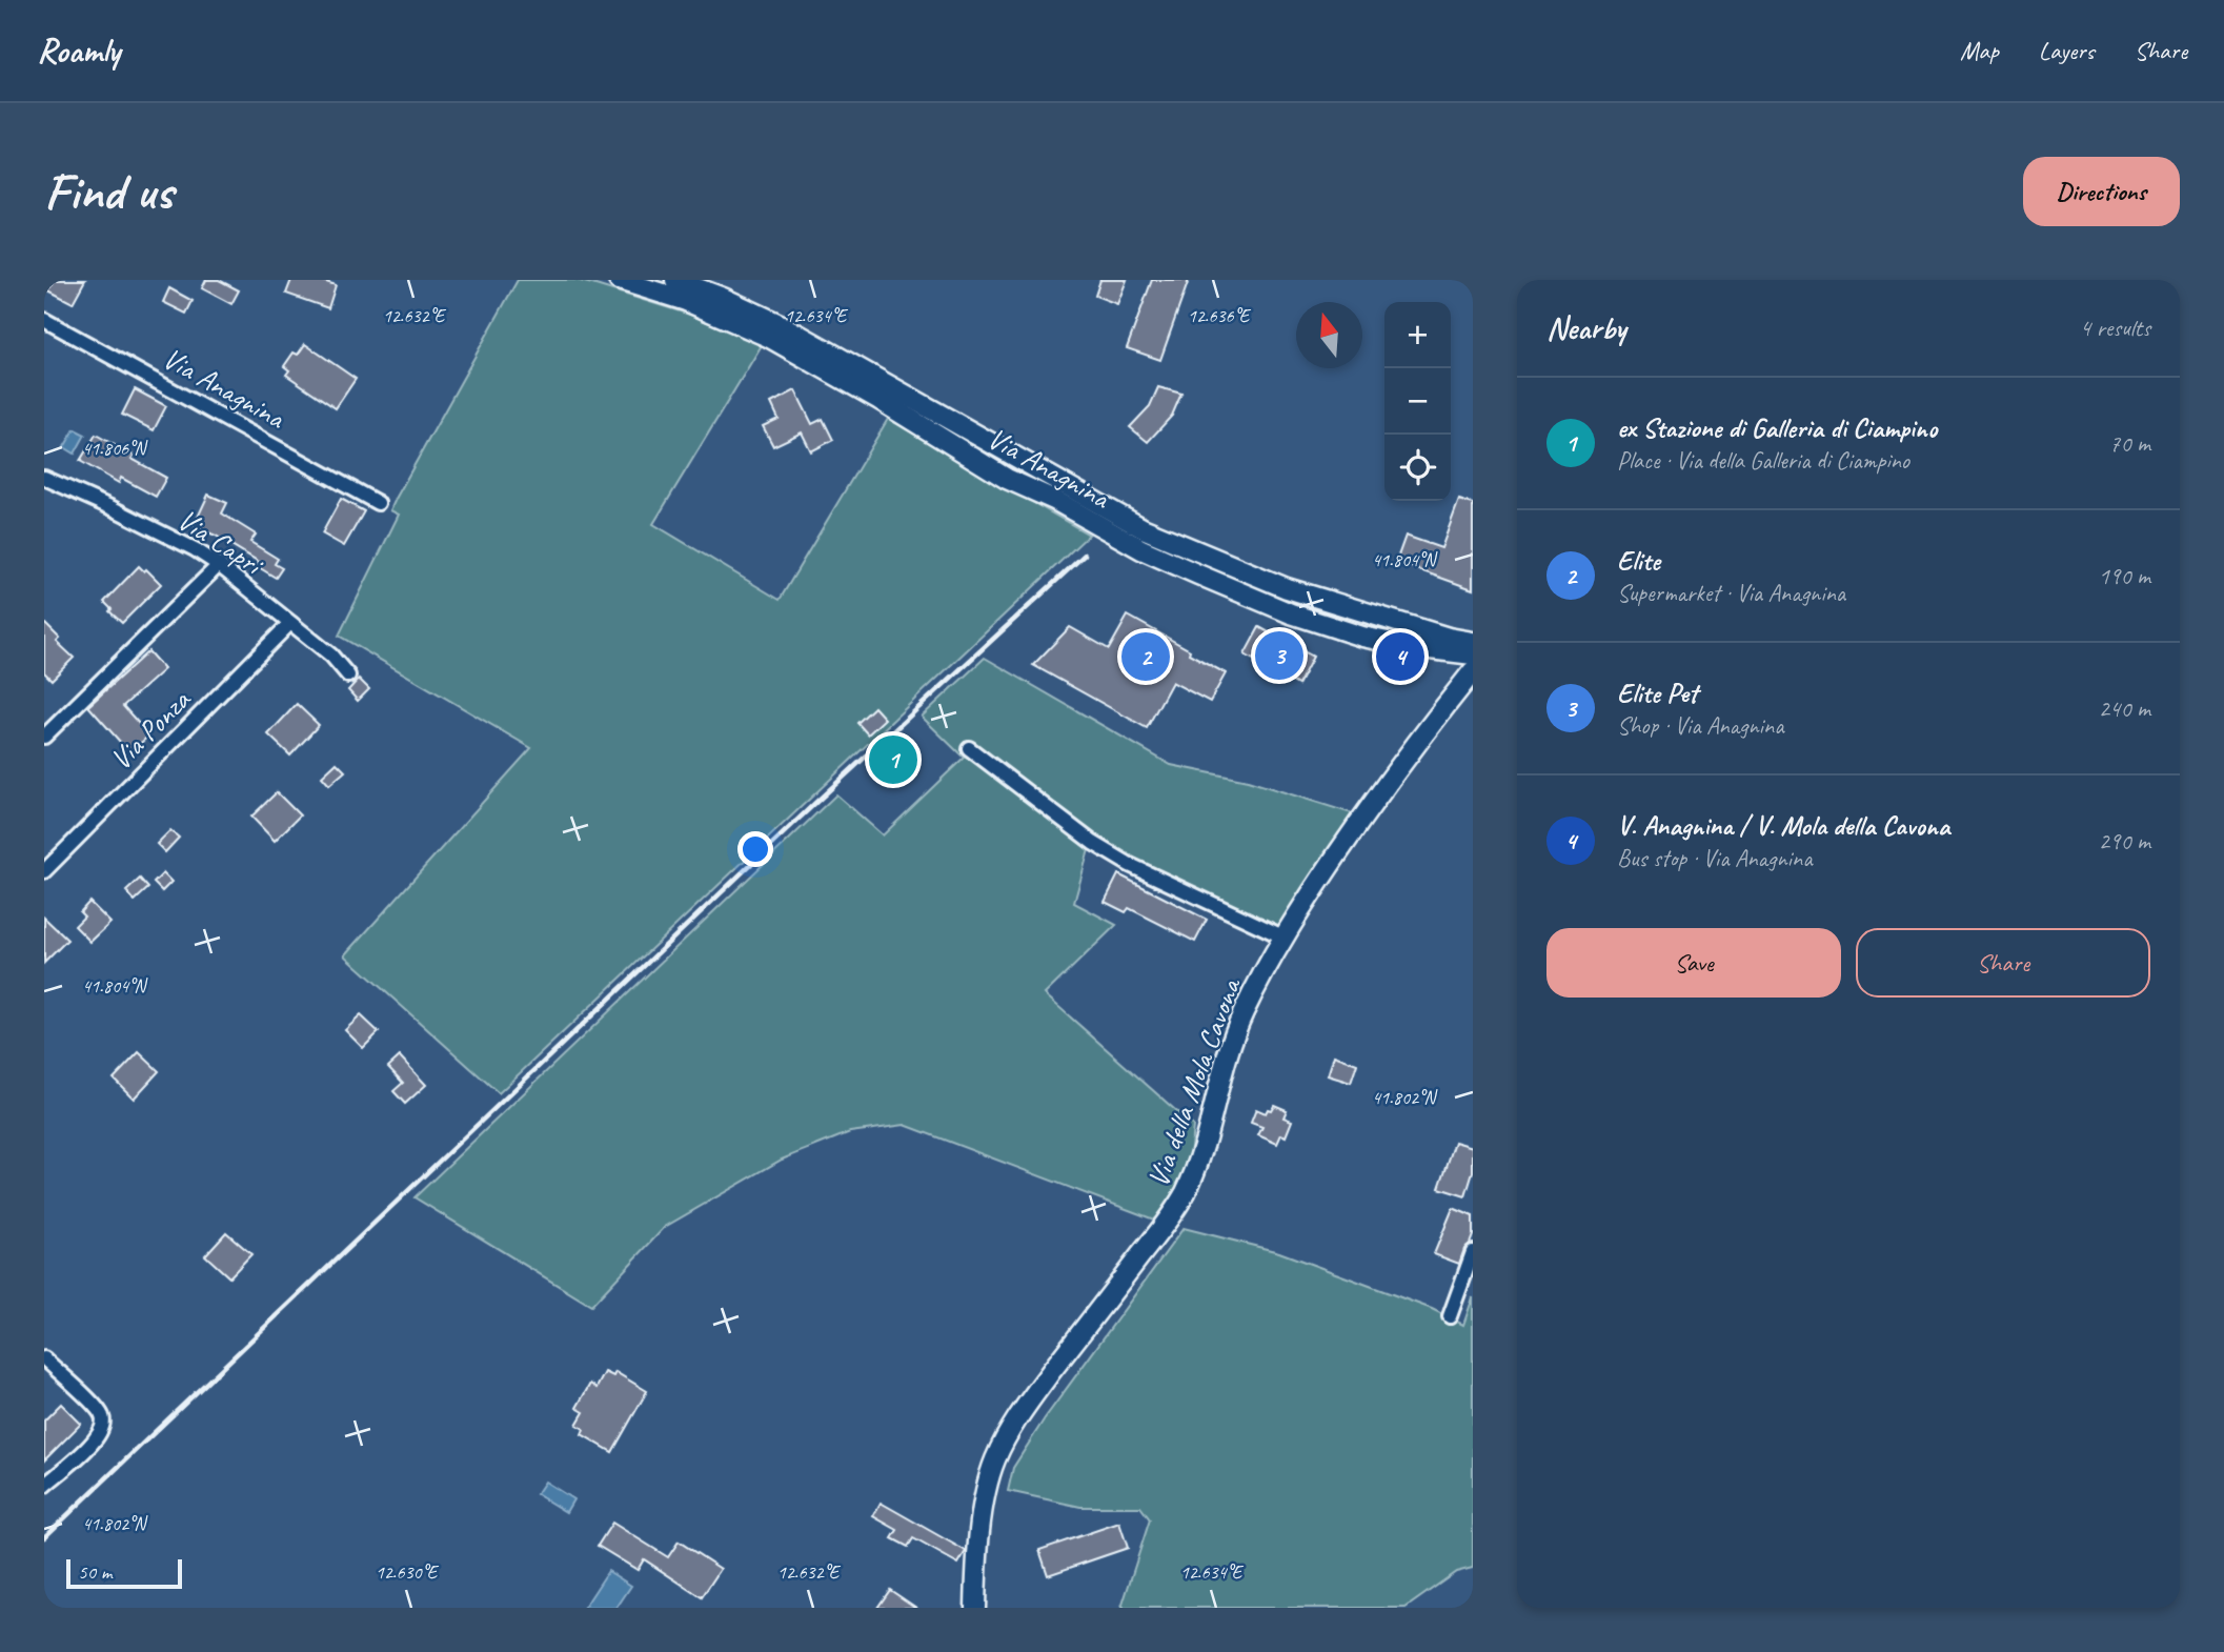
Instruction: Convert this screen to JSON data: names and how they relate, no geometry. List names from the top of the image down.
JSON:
{
  "streets": {
    "main road": ["Via Anagnina", "Via della Mola Cavona"],
    "street": ["Via Capri", "Via Ponza"]
  },
  "crossings": [
    ["Via Capri", "Via Ponza"]
  ],
  "scale_bar": "50 m",
  "north": "top",
  "page": {
    "header": "Roamly",
    "nav": ["Map", "Layers", "Share"],
    "buttons": [
      "Directions",
      ["Save", "Share"]
    ],
    "title": "Find us",
    "heading": ["Nearby", "4 results"],
    "map_buttons": ["+", "−"],
    "list": [
      {
        "mark": "1",
        "name": "ex Stazione di Galleria di Ciampino",
        "note": "Place · Via della Galleria di Ciampino",
        "value": "70 m"
      },
      {
        "mark": "2",
        "name": "Elite",
        "note": "Supermarket · Via Anagnina",
        "value": "190 m"
      },
      {
        "mark": "3",
        "name": "Elite Pet",
        "note": "Shop · Via Anagnina",
        "value": "240 m"
      },
      {
        "mark": "4",
        "name": "V. Anagnina / V. Mola della Cavona",
        "note": "Bus stop · Via Anagnina",
        "value": "290 m"
      }
    ],
    "pins": [
      "3",
      "2",
      "4",
      "1"
    ],
    "scale": "50 m"
  },
  "coordinates": [
    "12.632°E",
    "12.634°E",
    "12.636°E",
    "41.806°N",
    "41.804°N",
    "41.802°N",
    "12.630°E"
  ]
}
